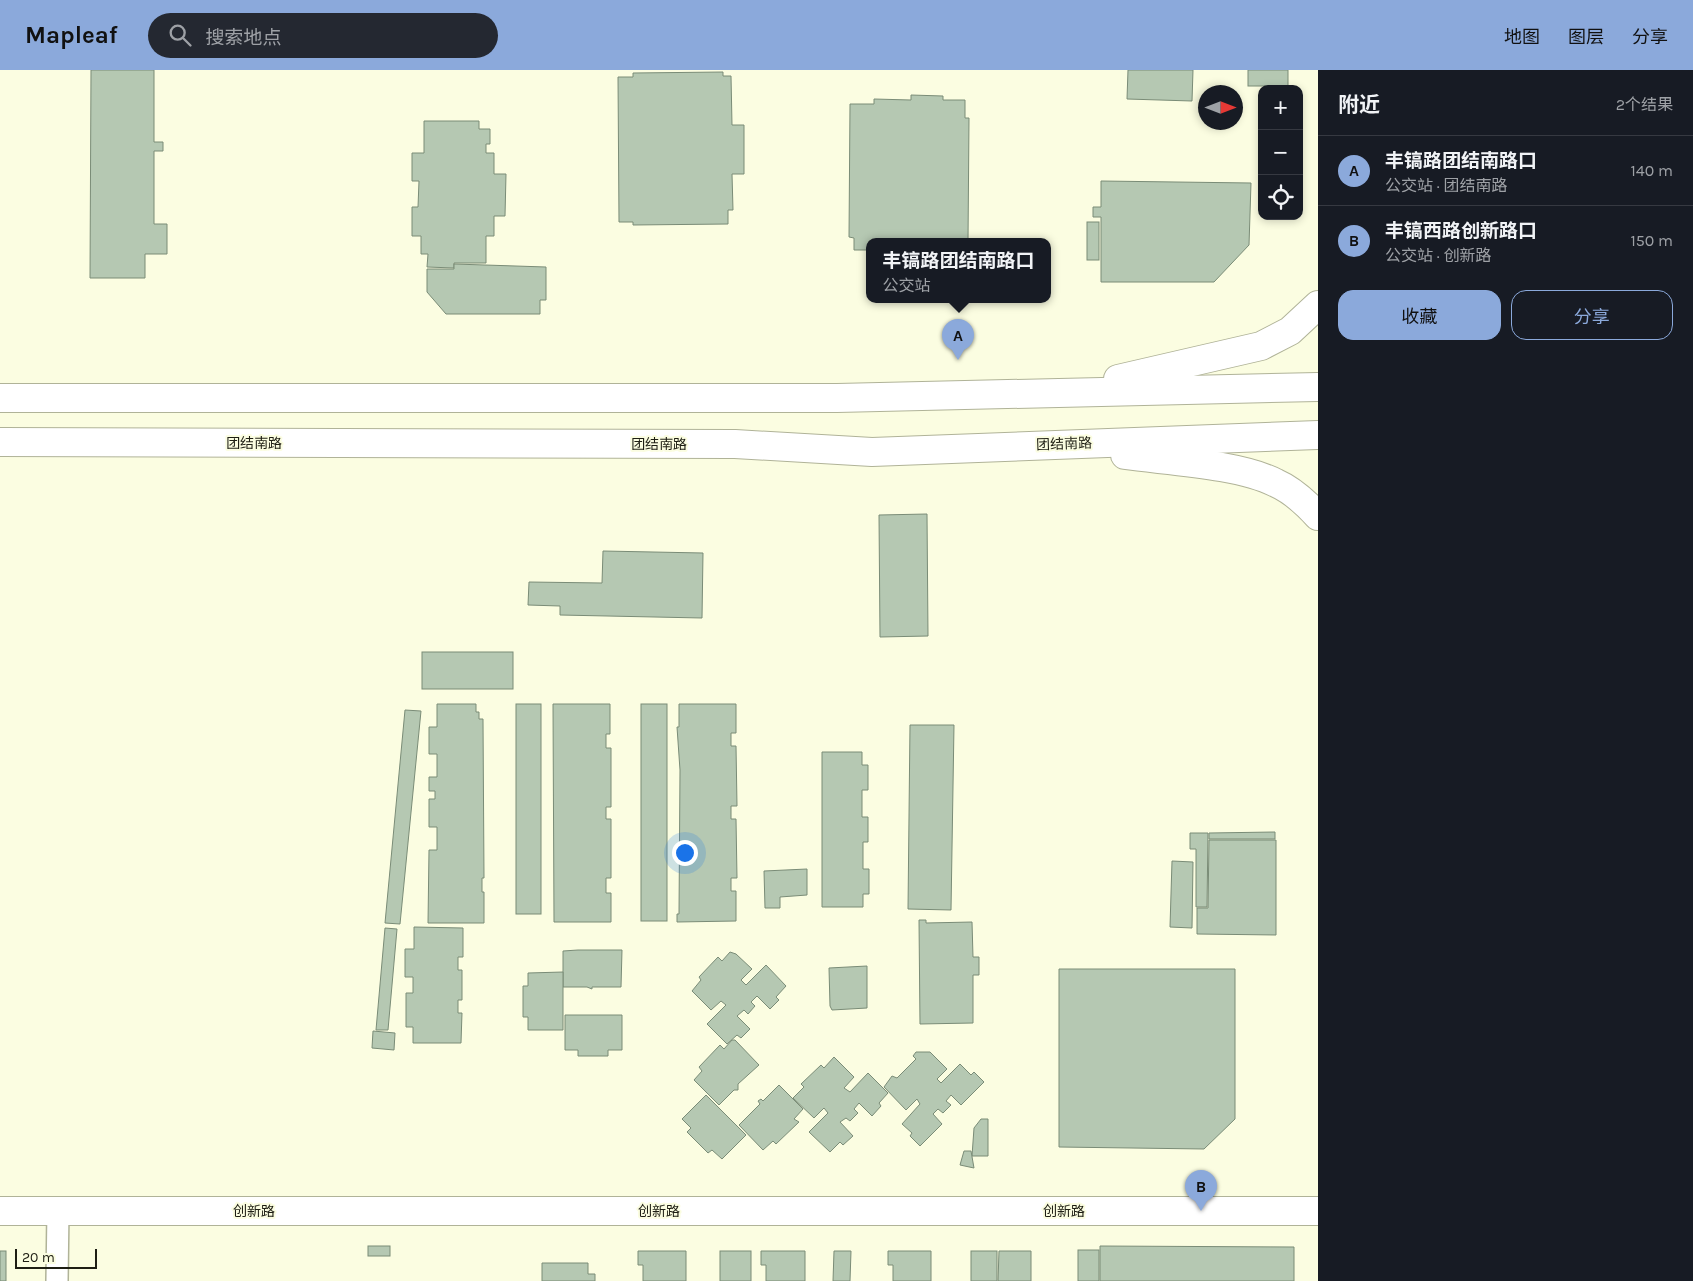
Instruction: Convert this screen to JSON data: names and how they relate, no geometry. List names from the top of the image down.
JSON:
{
  "streets": {
    "main road": ["团结南路", "创新路"]
  },
  "scale_bar": "20 m",
  "north": "right",
  "page": {
    "header": "Mapleaf",
    "search": "搜索地点",
    "nav": ["地图", "图层", "分享"],
    "heading": ["附近", "2个结果"],
    "map_buttons": ["+", "−"],
    "list": [
      {
        "mark": "A",
        "name": "丰镐路团结南路口",
        "note": "公交站 · 团结南路",
        "value": "140 m"
      },
      {
        "mark": "B",
        "name": "丰镐西路创新路口",
        "note": "公交站 · 创新路",
        "value": "150 m"
      }
    ],
    "popup": ["丰镐路团结南路口", "公交站"],
    "buttons": ["收藏", "分享"],
    "pins": ["A", "B"],
    "scale": "20 m"
  }
}
